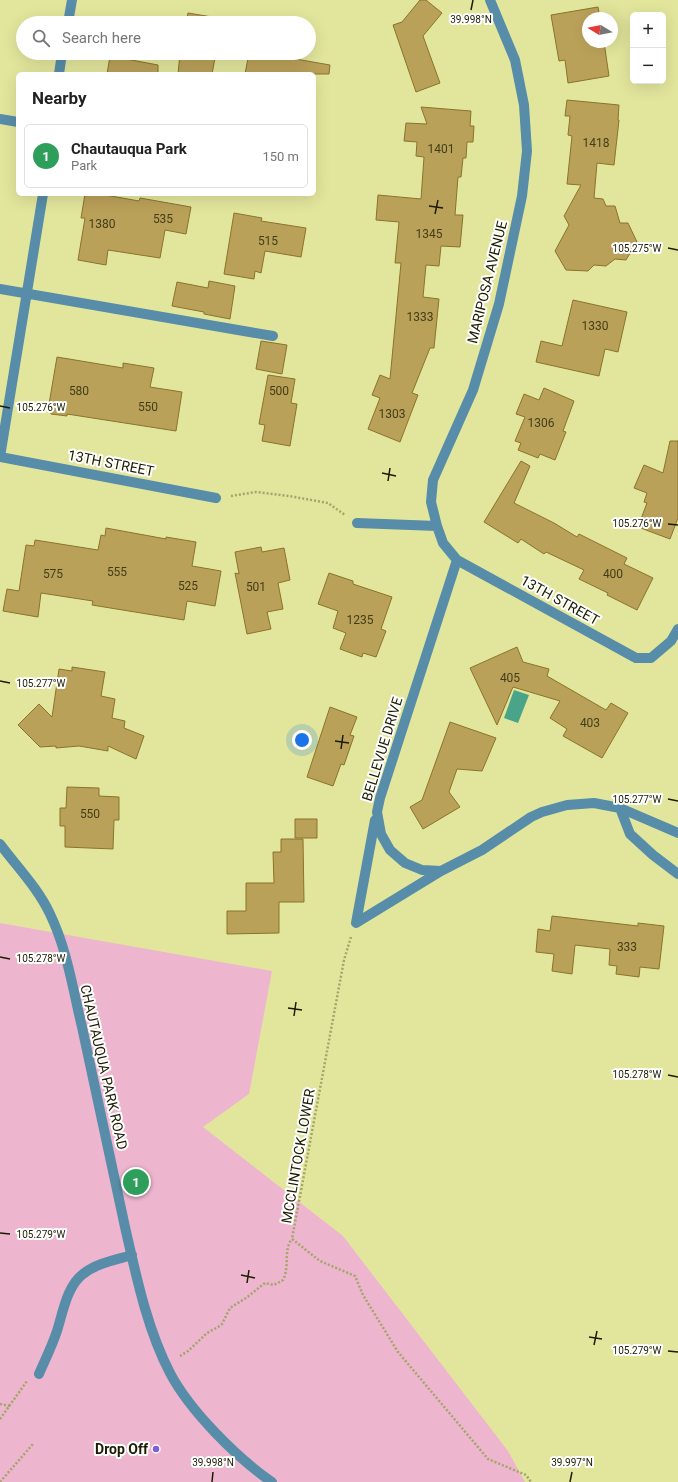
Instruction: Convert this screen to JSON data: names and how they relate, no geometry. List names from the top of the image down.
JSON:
{
  "streets": {
    "street": [
      "MARIPOSA AVENUE",
      "13TH STREET",
      "BELLEVUE DRIVE",
      "CHAUTAUQUA PARK ROAD"
    ],
    "path": ["MCCLINTOCK LOWER"]
  },
  "crossings": [
    ["MARIPOSA AVENUE", "13TH STREET"],
    ["MARIPOSA AVENUE", "BELLEVUE DRIVE"],
    ["13TH STREET", "BELLEVUE DRIVE"]
  ],
  "places": ["Drop Off"],
  "house_numbers": [
    "1418",
    "1401",
    "535",
    "1380",
    "1345",
    "515",
    "1333",
    "1330",
    "580",
    "500",
    "550",
    "1303",
    "1306",
    "555",
    "575",
    "400",
    "525",
    "501",
    "1235",
    "405",
    "403",
    "550",
    "333"
  ],
  "north": "left",
  "page": {
    "map_buttons": ["+", "−"],
    "search": "Search here",
    "heading": "Nearby",
    "list": [
      {
        "mark": "1",
        "name": "Chautauqua Park",
        "note": "Park",
        "value": "150 m"
      }
    ],
    "pins": "1"
  },
  "coordinates": [
    "39.998°N",
    "105.275°W",
    "105.276°W",
    "105.277°W",
    "105.278°W",
    "105.279°W",
    "39.997°N"
  ]
}
